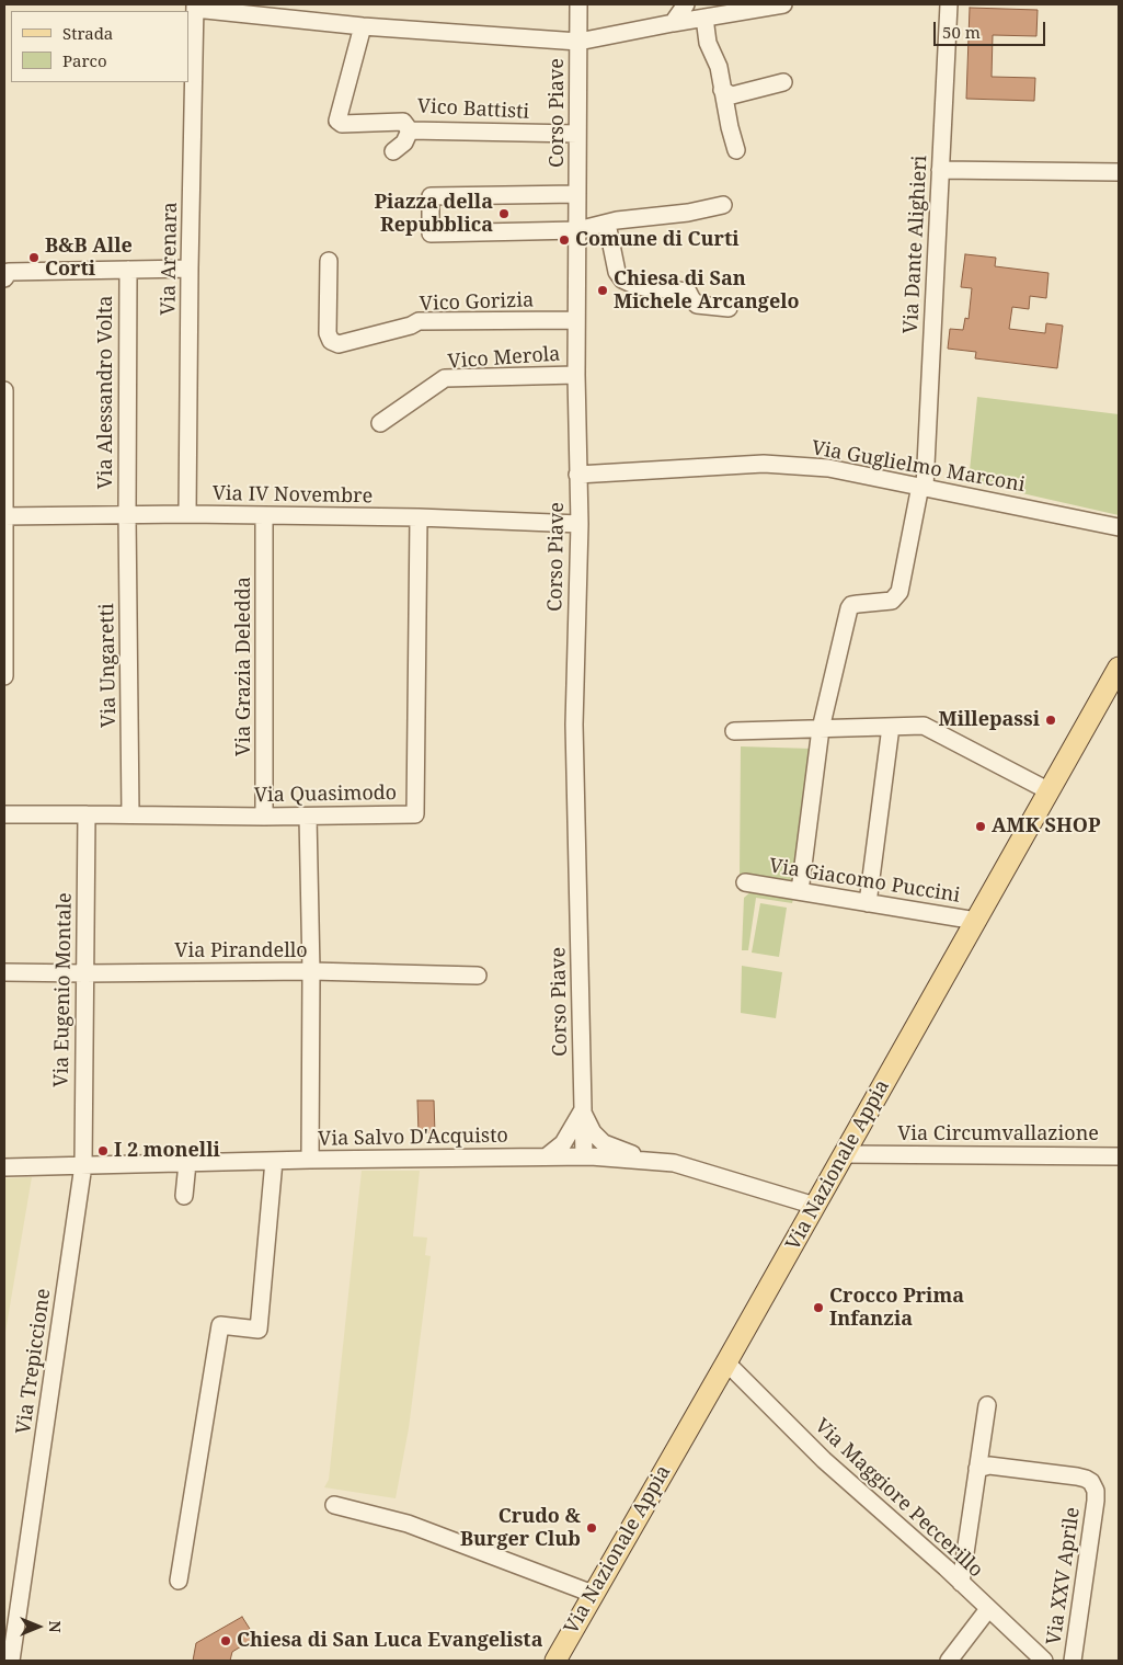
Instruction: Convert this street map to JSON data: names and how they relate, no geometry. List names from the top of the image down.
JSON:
{
  "streets": {
    "main road": ["Via Nazionale Appia"],
    "street": [
      "Vico Battisti",
      "Corso Piave",
      "Via Dante Alighieri",
      "Via Arenara",
      "Vico Gorizia",
      "Vico Merola",
      "Via Alessandro Volta",
      "Via Guglielmo Marconi",
      "Via IV Novembre",
      "Via Ungaretti",
      "Via Grazia Deledda",
      "Via Quasimodo",
      "Via Giacomo Puccini",
      "Via Pirandello",
      "Via Eugenio Montale",
      "Via Circumvallazione",
      "Via Salvo D'Acquisto",
      "Via Trepiccione",
      "Via Maggiore Peccerillo",
      "Via XXV Aprile"
    ]
  },
  "crossings": [
    ["Vico Battisti", "Corso Piave"],
    ["Corso Piave", "Vico Gorizia"],
    ["Corso Piave", "Vico Merola"],
    ["Corso Piave", "Via Guglielmo Marconi"],
    ["Corso Piave", "Via IV Novembre"],
    ["Corso Piave", "Via Salvo D'Acquisto"],
    ["Via Dante Alighieri", "Via Guglielmo Marconi"],
    ["Via Arenara", "Via IV Novembre"],
    ["Via Alessandro Volta", "Via IV Novembre"],
    ["Via Alessandro Volta", "Via Ungaretti"],
    ["Via IV Novembre", "Via Ungaretti"],
    ["Via IV Novembre", "Via Grazia Deledda"],
    ["Via IV Novembre", "Via Quasimodo"],
    ["Via Ungaretti", "Via Quasimodo"],
    ["Via Grazia Deledda", "Via Quasimodo"],
    ["Via Quasimodo", "Via Eugenio Montale"],
    ["Via Giacomo Puccini", "Via Nazionale Appia"],
    ["Via Pirandello", "Via Eugenio Montale"],
    ["Via Eugenio Montale", "Via Salvo D'Acquisto"],
    ["Via Eugenio Montale", "Via Trepiccione"],
    ["Via Circumvallazione", "Via Nazionale Appia"],
    ["Via Salvo D'Acquisto", "Via Nazionale Appia"],
    ["Via Salvo D'Acquisto", "Via Trepiccione"],
    ["Via Nazionale Appia", "Via Maggiore Peccerillo"]
  ],
  "places": [
    "Piazza della Repubblica",
    "Comune di Curti",
    "B&B Alle Corti",
    "Chiesa di San Michele Arcangelo",
    "Millepassi",
    "AMK SHOP",
    "I 2 monelli",
    "Crocco Prima Infanzia",
    "Crudo & Burger Club",
    "Chiesa di San Luca Evangelista"
  ],
  "legend": ["Strada", "Parco"],
  "scale_bar": "50 m",
  "north": "right"
}
